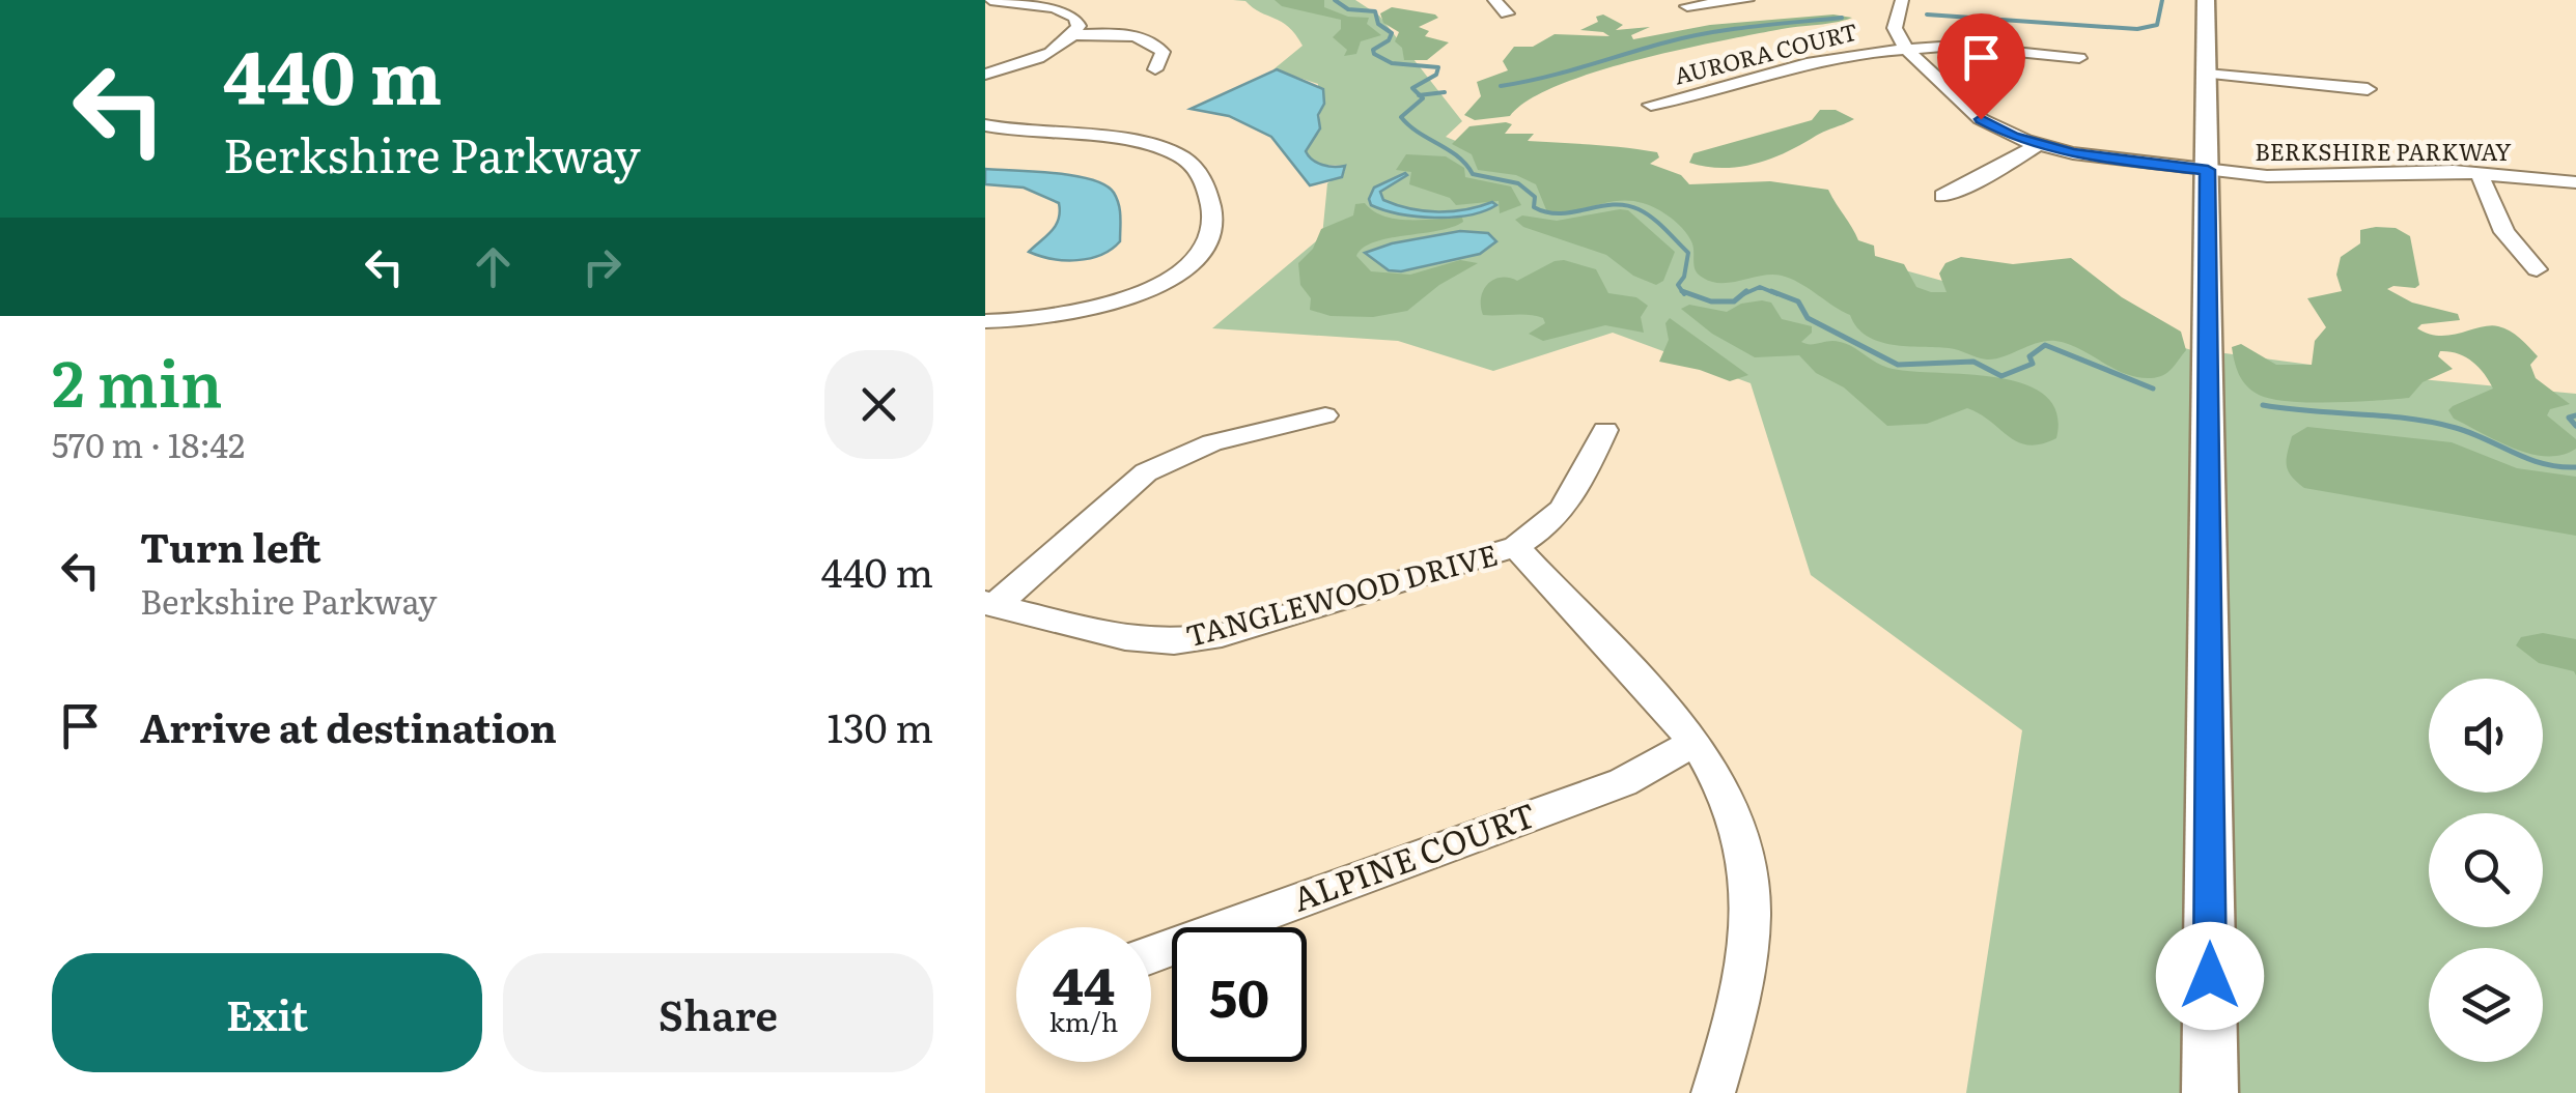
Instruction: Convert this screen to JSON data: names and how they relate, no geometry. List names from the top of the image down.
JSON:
{
  "streets": {
    "street": [
      "AURORA COURT",
      "BERKSHIRE PARKWAY",
      "TANGLEWOOD DRIVE",
      "ALPINE COURT"
    ]
  },
  "crossings": [
    ["AURORA COURT", "BERKSHIRE PARKWAY"]
  ],
  "page": {
    "turn": ["440 m", "Berkshire Parkway"],
    "heading": ["2 min", "570 m · 18:42"],
    "list": [
      {
        "name": "Turn left",
        "note": "Berkshire Parkway",
        "value": "440 m"
      },
      {
        "name": "Arrive at destination",
        "value": "130 m"
      }
    ],
    "speed": "44 km/h",
    "limit": "50",
    "buttons": ["Exit", "Share"]
  }
}
